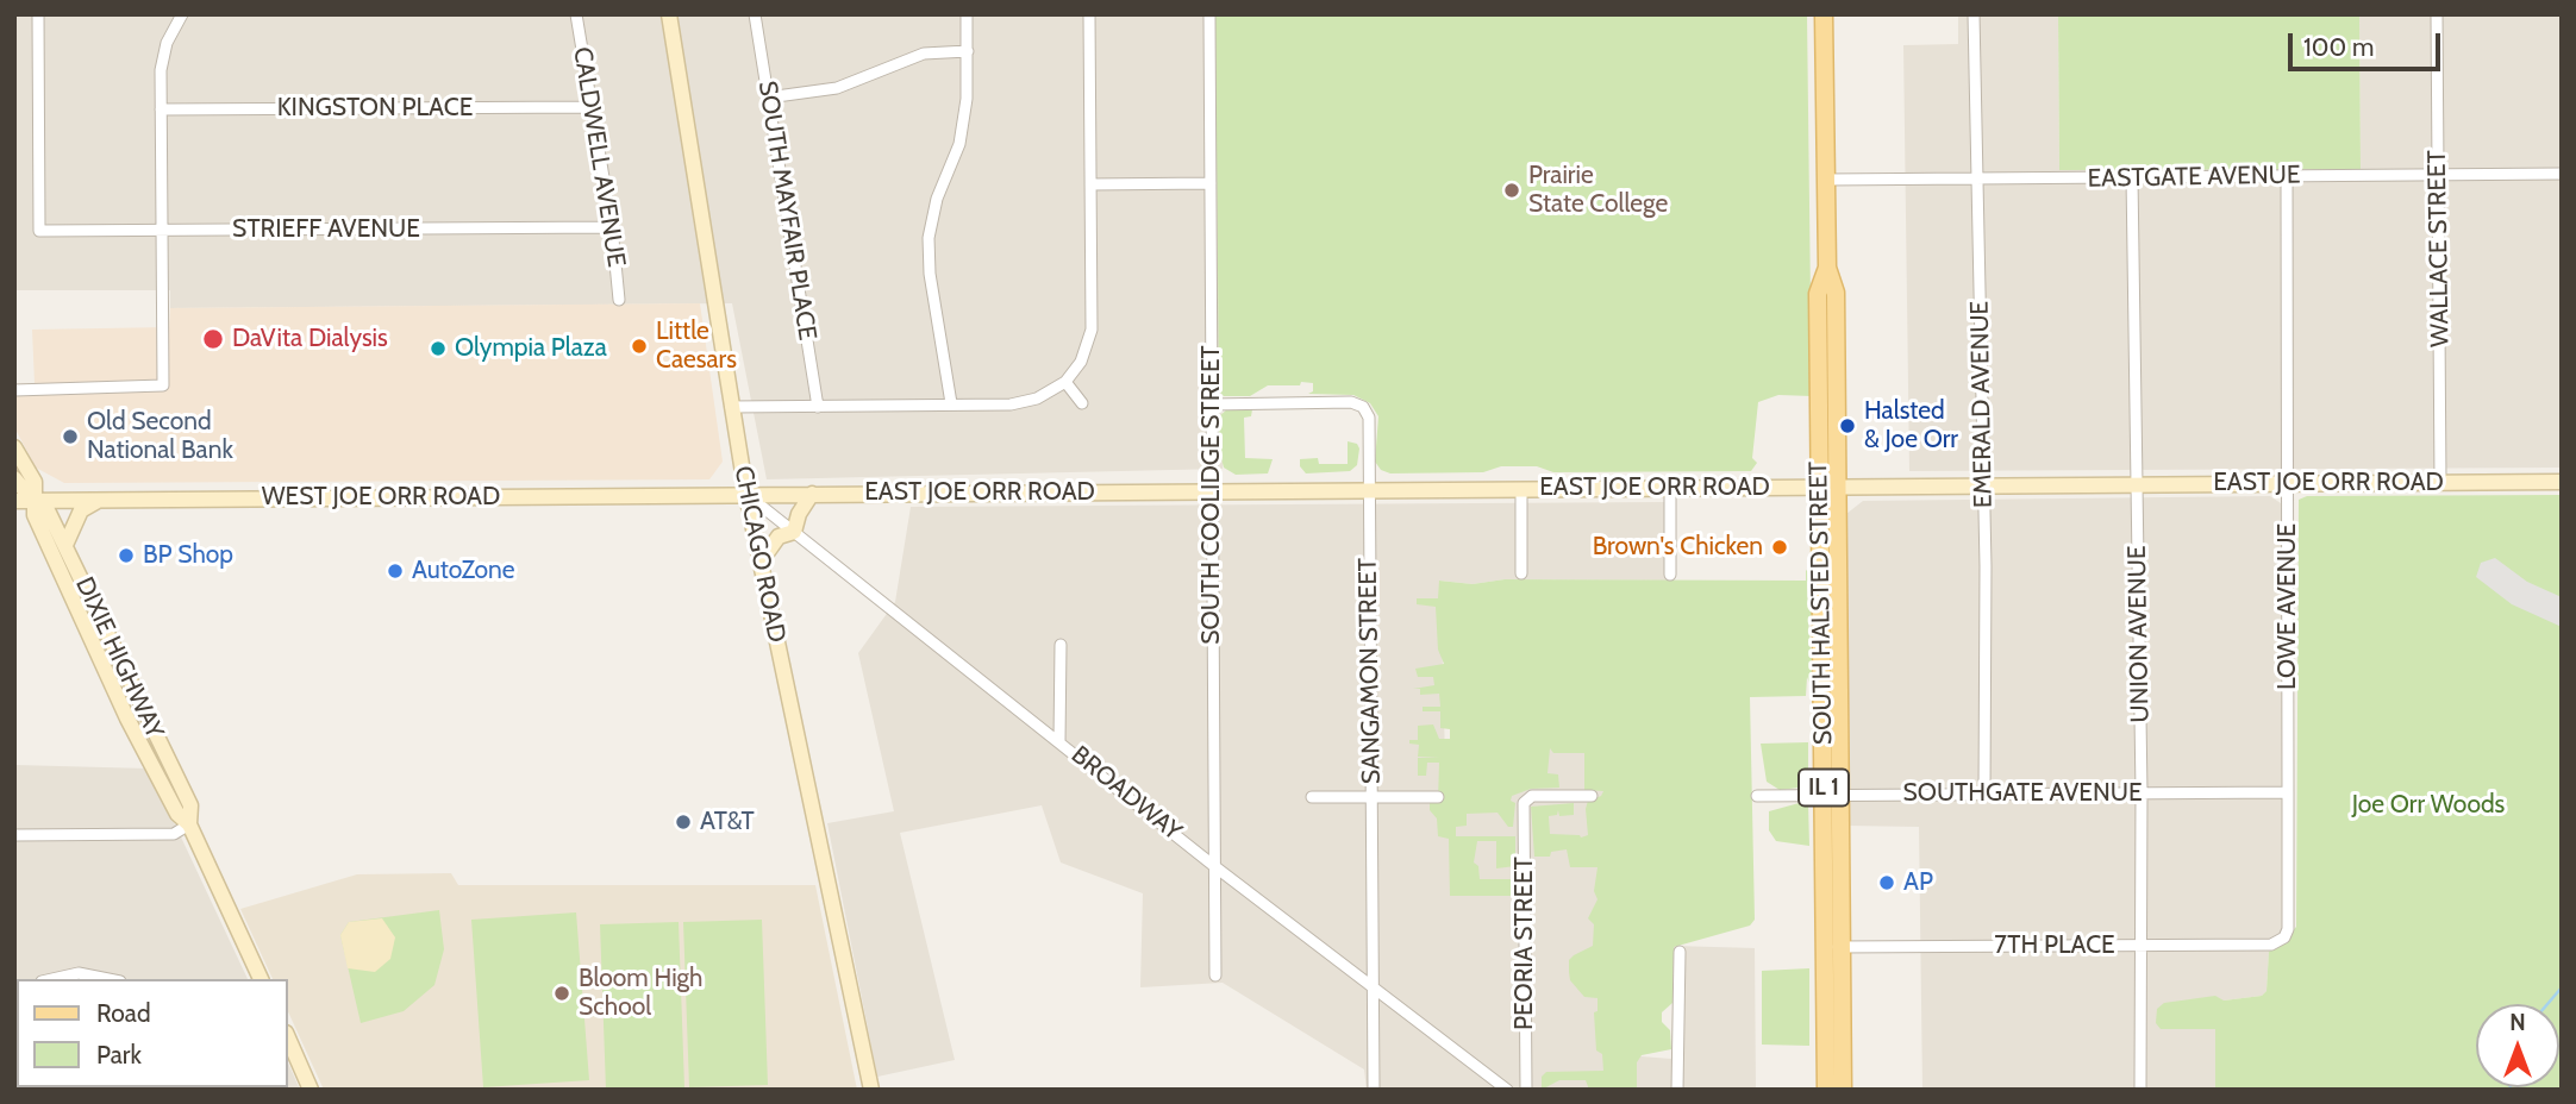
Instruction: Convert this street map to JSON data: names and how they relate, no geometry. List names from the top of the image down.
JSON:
{
  "streets": {
    "main road": ["SOUTH HALSTED STREET", "IL 1"],
    "street": [
      "KINGSTON PLACE",
      "CALDWELL AVENUE",
      "EASTGATE AVENUE",
      "SOUTH MAYFAIR PLACE",
      "STRIEFF AVENUE",
      "WALLACE STREET",
      "EMERALD AVENUE",
      "EAST JOE ORR ROAD",
      "SOUTH COOLIDGE STREET",
      "WEST JOE ORR ROAD",
      "CHICAGO ROAD",
      "LOWE AVENUE",
      "UNION AVENUE",
      "DIXIE HIGHWAY",
      "SANGAMON STREET",
      "BROADWAY",
      "SOUTHGATE AVENUE",
      "PEORIA STREET",
      "7TH PLACE"
    ]
  },
  "crossings": [
    ["KINGSTON PLACE", "CALDWELL AVENUE"],
    ["CALDWELL AVENUE", "STRIEFF AVENUE"],
    ["EASTGATE AVENUE", "WALLACE STREET"],
    ["EASTGATE AVENUE", "EMERALD AVENUE"],
    ["EASTGATE AVENUE", "SOUTH HALSTED STREET"],
    ["EASTGATE AVENUE", "LOWE AVENUE"],
    ["EASTGATE AVENUE", "UNION AVENUE"],
    ["WALLACE STREET", "EAST JOE ORR ROAD"],
    ["EMERALD AVENUE", "EAST JOE ORR ROAD"],
    ["EMERALD AVENUE", "SOUTHGATE AVENUE"],
    ["EAST JOE ORR ROAD", "SOUTH COOLIDGE STREET"],
    ["EAST JOE ORR ROAD", "WEST JOE ORR ROAD"],
    ["EAST JOE ORR ROAD", "CHICAGO ROAD"],
    ["EAST JOE ORR ROAD", "SOUTH HALSTED STREET"],
    ["EAST JOE ORR ROAD", "LOWE AVENUE"],
    ["EAST JOE ORR ROAD", "UNION AVENUE"],
    ["EAST JOE ORR ROAD", "SANGAMON STREET"],
    ["EAST JOE ORR ROAD", "BROADWAY"],
    ["SOUTH COOLIDGE STREET", "SANGAMON STREET"],
    ["SOUTH COOLIDGE STREET", "BROADWAY"],
    ["WEST JOE ORR ROAD", "CHICAGO ROAD"],
    ["WEST JOE ORR ROAD", "DIXIE HIGHWAY"],
    ["WEST JOE ORR ROAD", "BROADWAY"],
    ["CHICAGO ROAD", "BROADWAY"],
    ["SOUTH HALSTED STREET", "SOUTHGATE AVENUE"],
    ["SOUTH HALSTED STREET", "7TH PLACE"],
    ["LOWE AVENUE", "SOUTHGATE AVENUE"],
    ["LOWE AVENUE", "7TH PLACE"],
    ["UNION AVENUE", "SOUTHGATE AVENUE"],
    ["UNION AVENUE", "7TH PLACE"],
    ["SANGAMON STREET", "BROADWAY"]
  ],
  "parks": ["Joe Orr Woods"],
  "places": [
    "Prairie State College",
    "DaVita Dialysis",
    "Little Caesars",
    "Olympia Plaza",
    "Halsted & Joe Orr",
    "Old Second National Bank",
    "Brown's Chicken",
    "BP Shop",
    "AutoZone",
    "AT&T",
    "AP",
    "Bloom High School"
  ],
  "legend": ["Road", "Park"],
  "scale_bar": "100 m",
  "north": "top"
}
